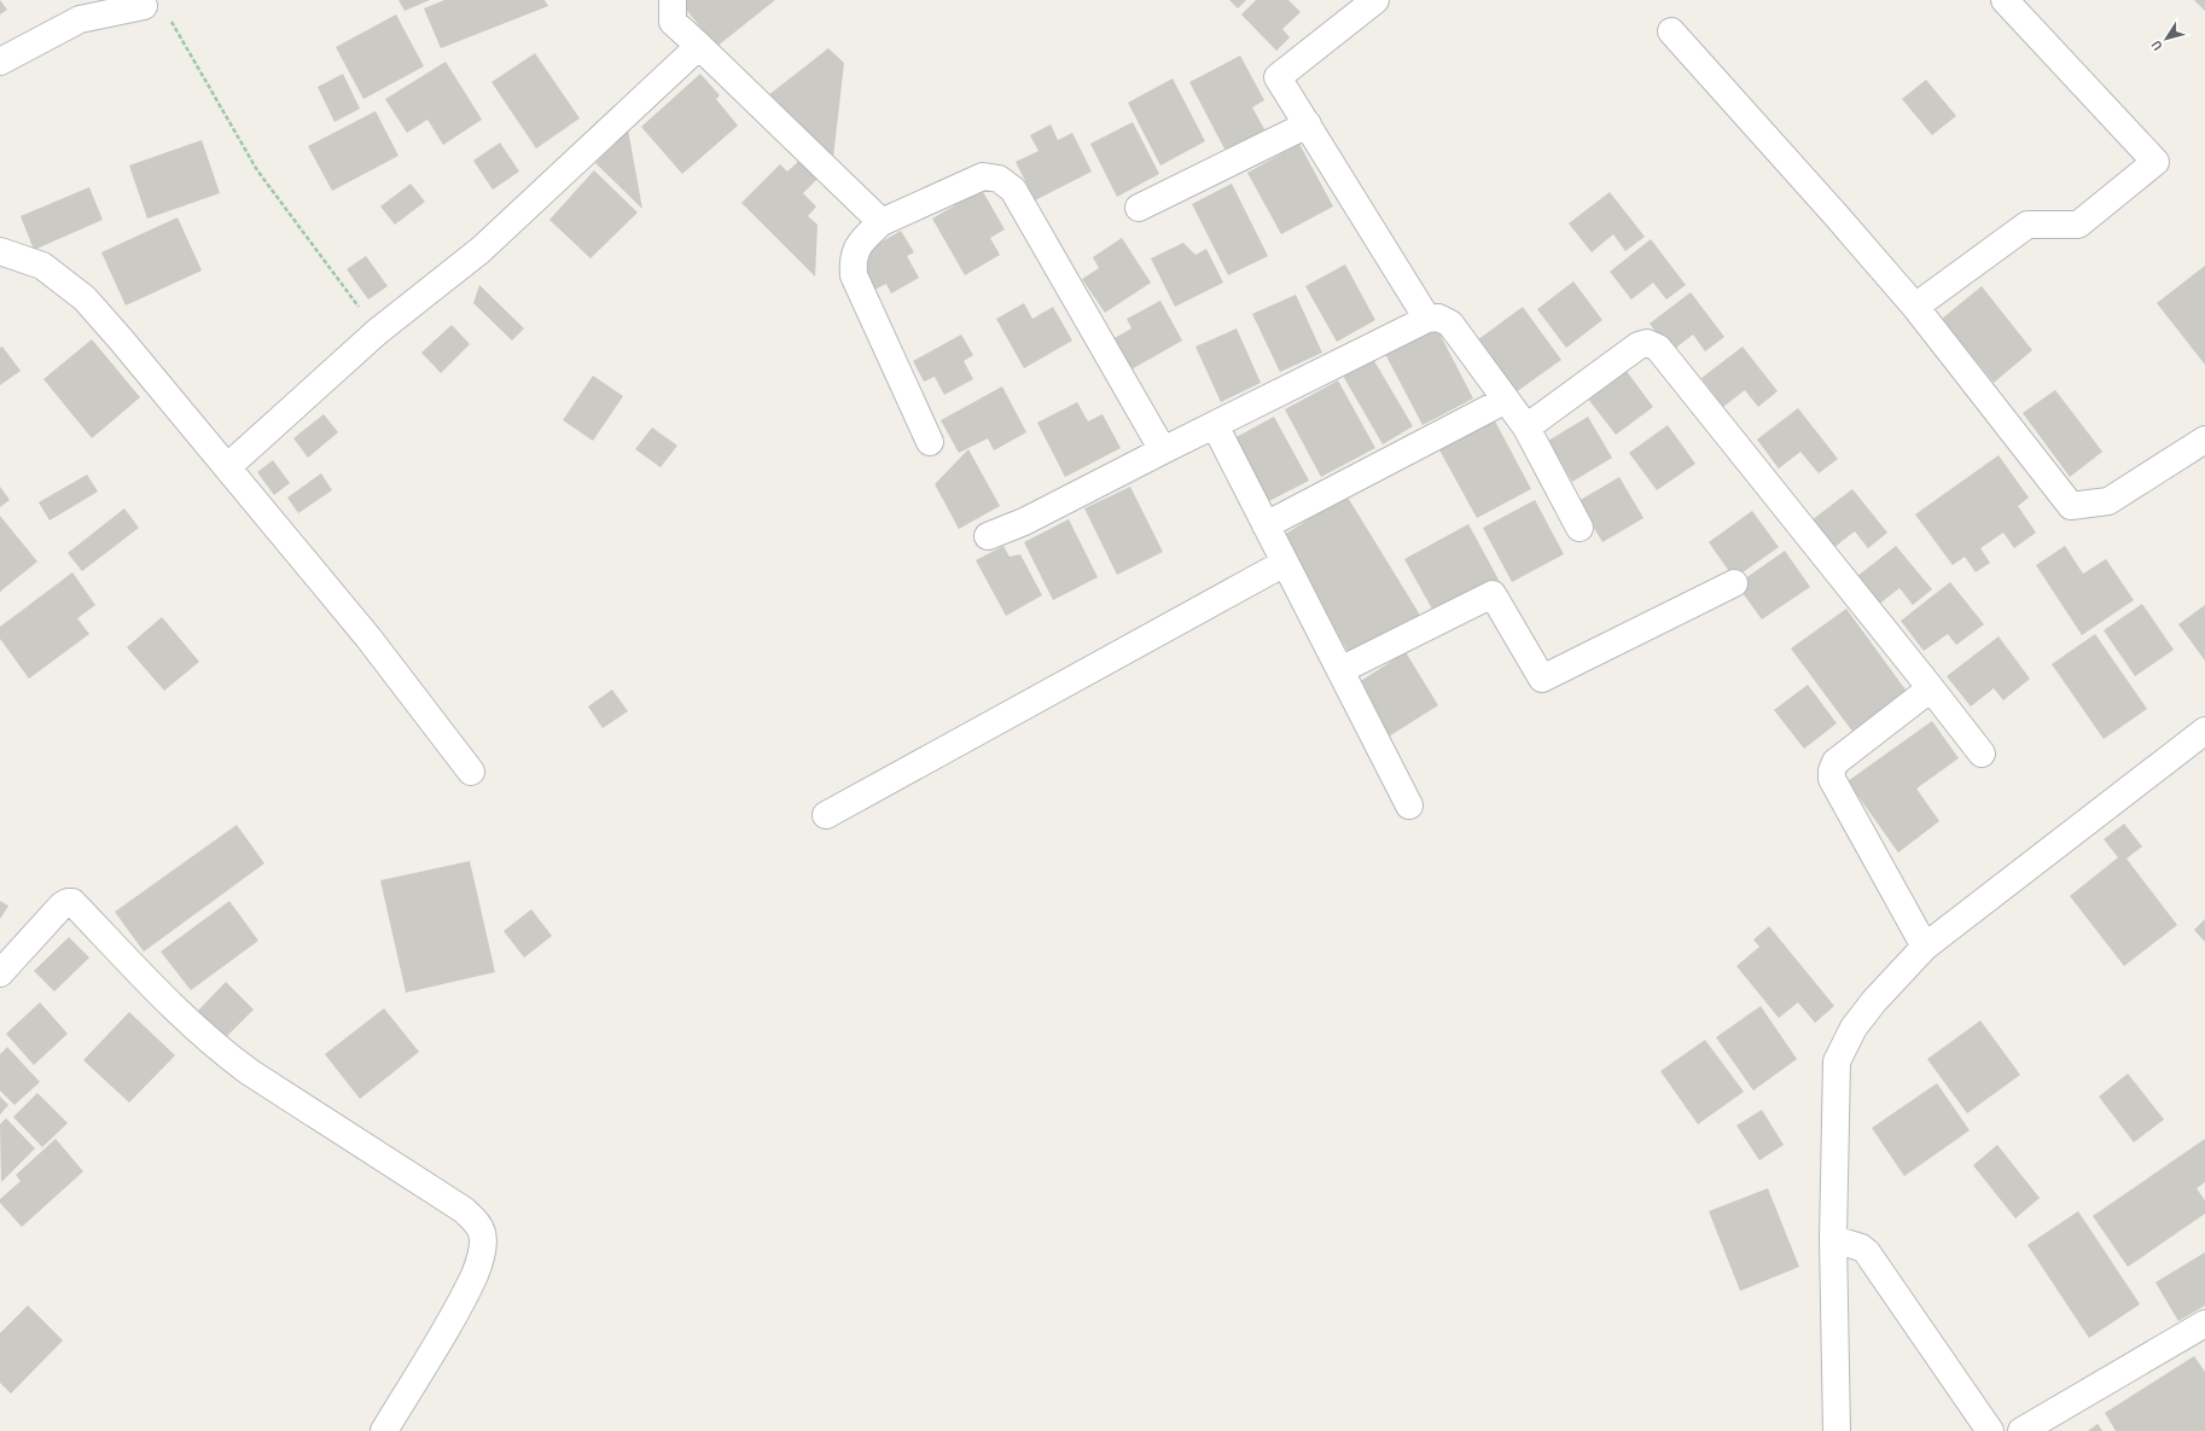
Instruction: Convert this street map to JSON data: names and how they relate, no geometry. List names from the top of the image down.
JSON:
{
  "north": "bottom left"
}
